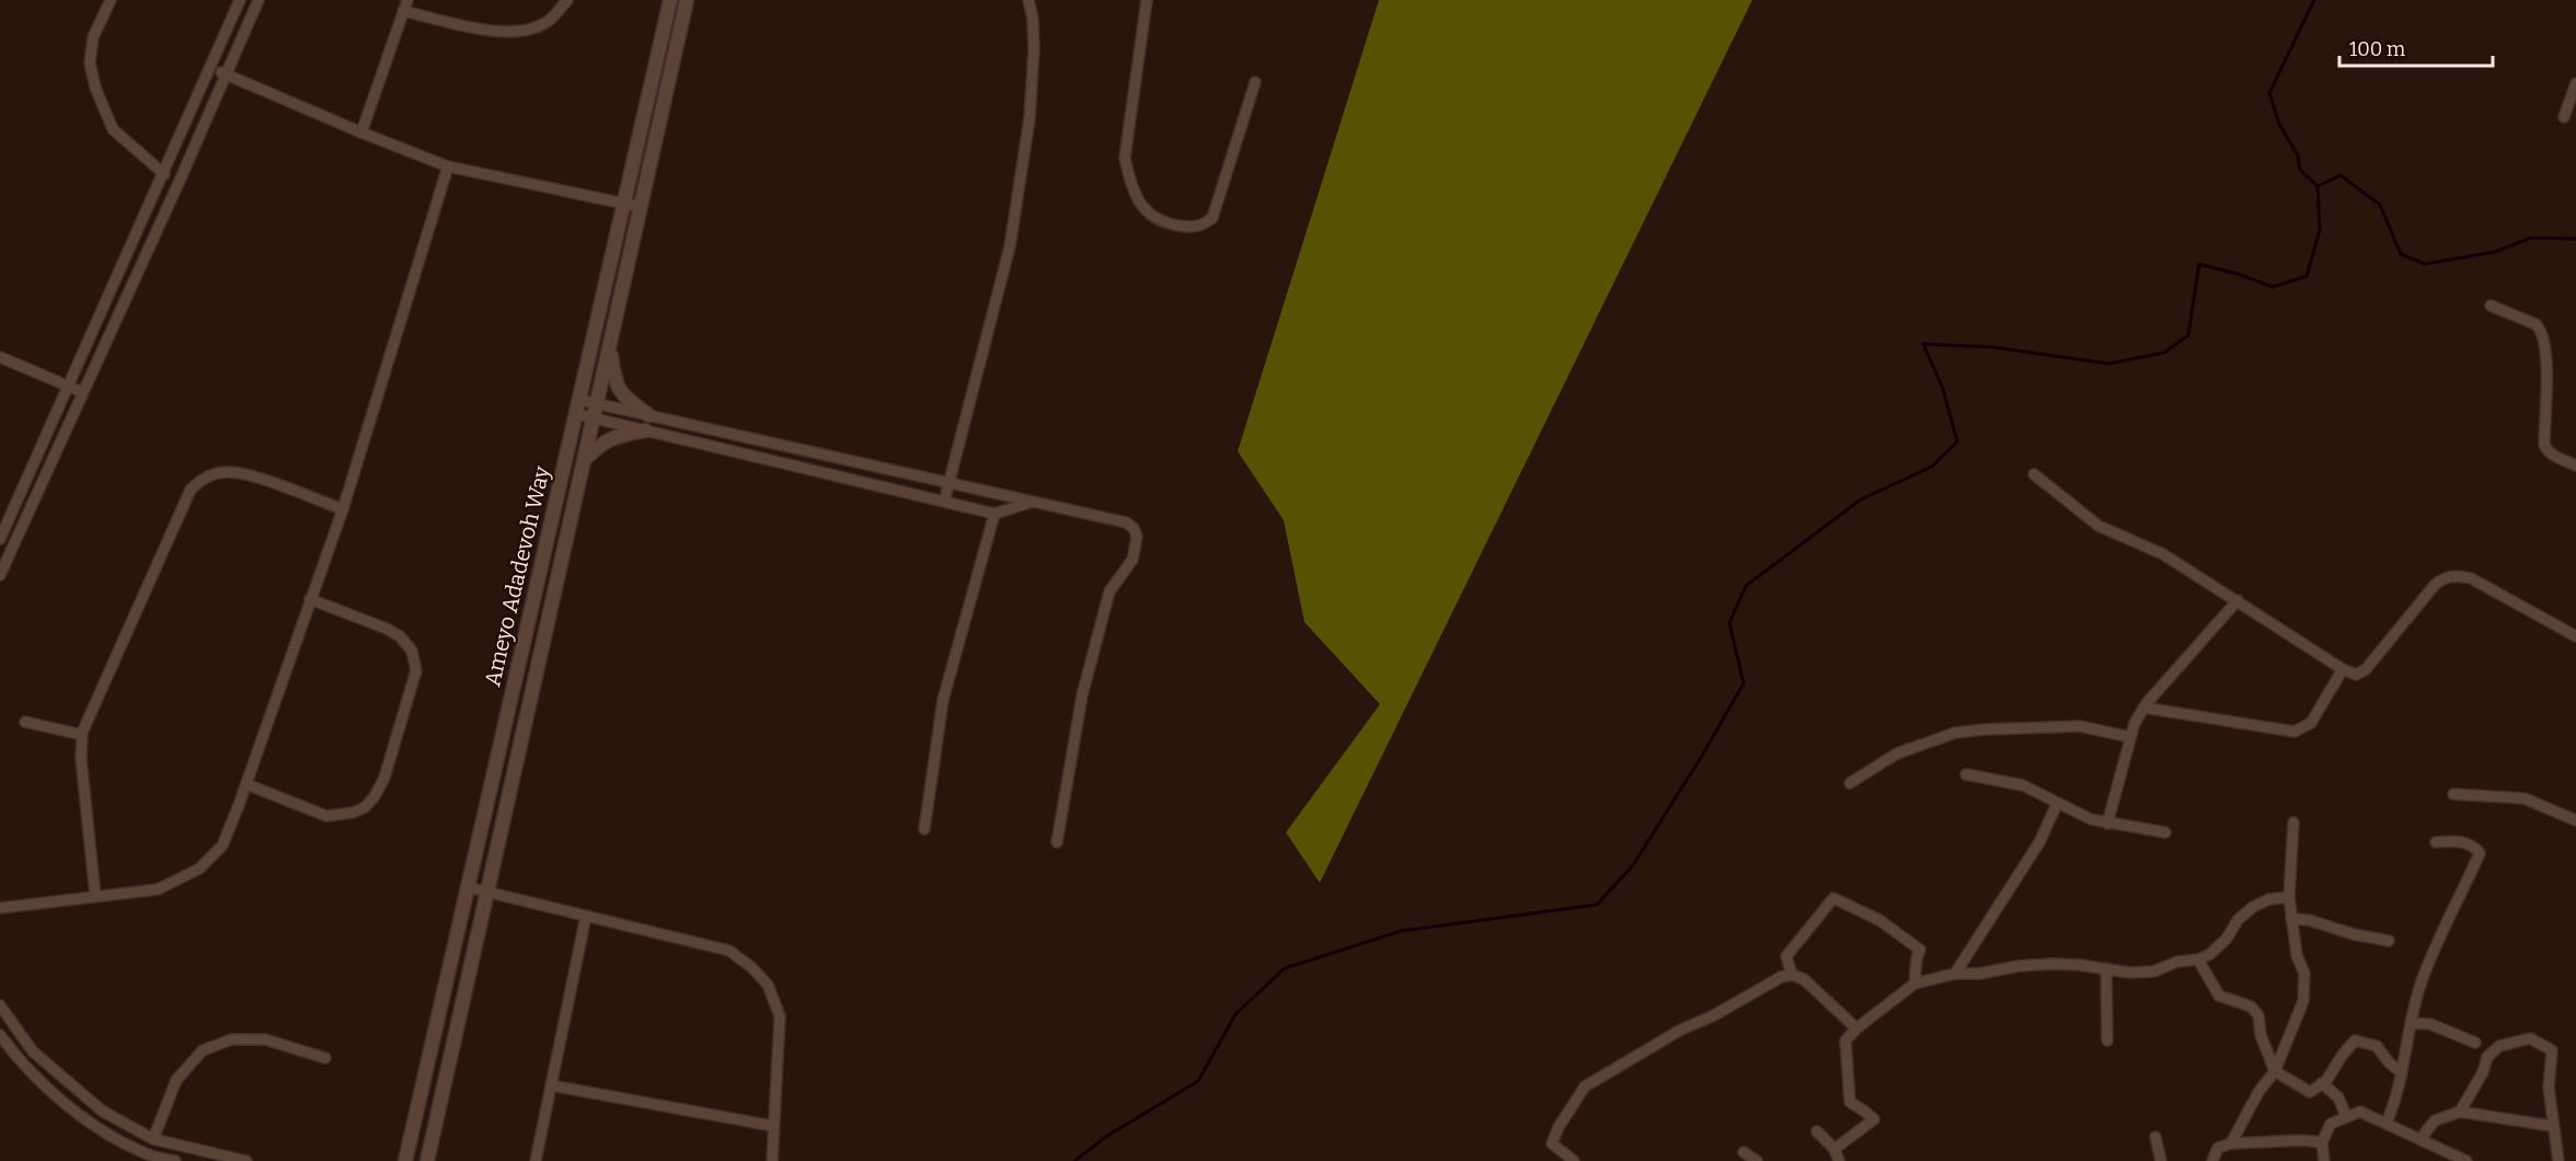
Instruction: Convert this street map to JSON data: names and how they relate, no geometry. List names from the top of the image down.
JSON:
{
  "streets": {
    "street": ["Ameyo Adadevoh Way"]
  },
  "scale_bar": "100 m"
}
